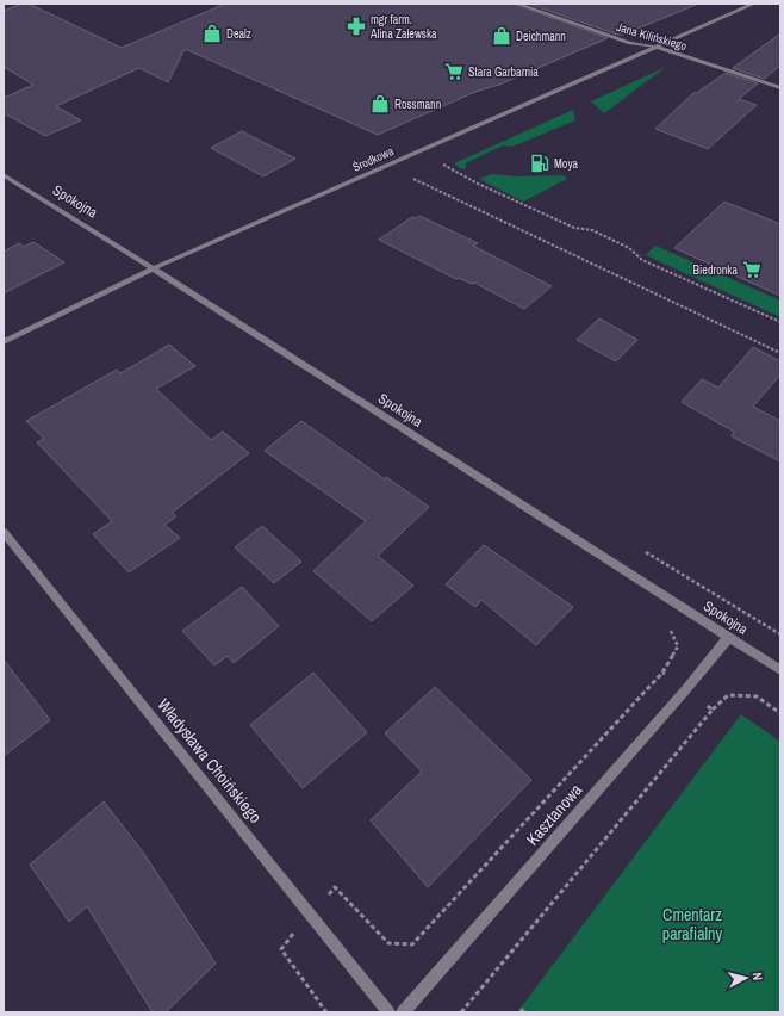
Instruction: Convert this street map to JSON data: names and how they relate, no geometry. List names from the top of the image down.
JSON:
{
  "streets": {
    "street": [
      "Jana Kilińskiego",
      "Środkowa",
      "Spokojna",
      "Władysława Choińskiego",
      "Kasztanowa"
    ]
  },
  "crossings": [
    ["Jana Kilińskiego", "Środkowa"],
    ["Środkowa", "Spokojna"],
    ["Spokojna", "Kasztanowa"]
  ],
  "parks": ["Cmentarz parafialny"],
  "places": {
    "pharmacy": ["mgr farm. Alina Zalewska"],
    "shop": ["Dealz", "Deichmann", "Rossmann"],
    "supermarket": ["Stara Garbarnia", "Biedronka"],
    "fuel station": ["Moya"]
  },
  "north": "right"
}
